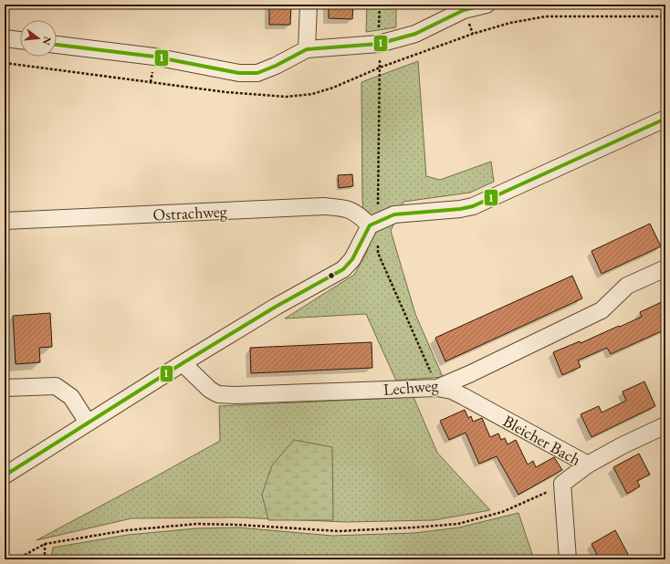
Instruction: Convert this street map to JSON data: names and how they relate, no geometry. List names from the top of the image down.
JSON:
{
  "streets": {
    "street": ["Ostrachweg", "Lechweg", "Bleicher Bach"]
  },
  "crossings": [
    ["Lechweg", "Bleicher Bach"]
  ],
  "lines": ["transit line 1"],
  "north": "right"
}
